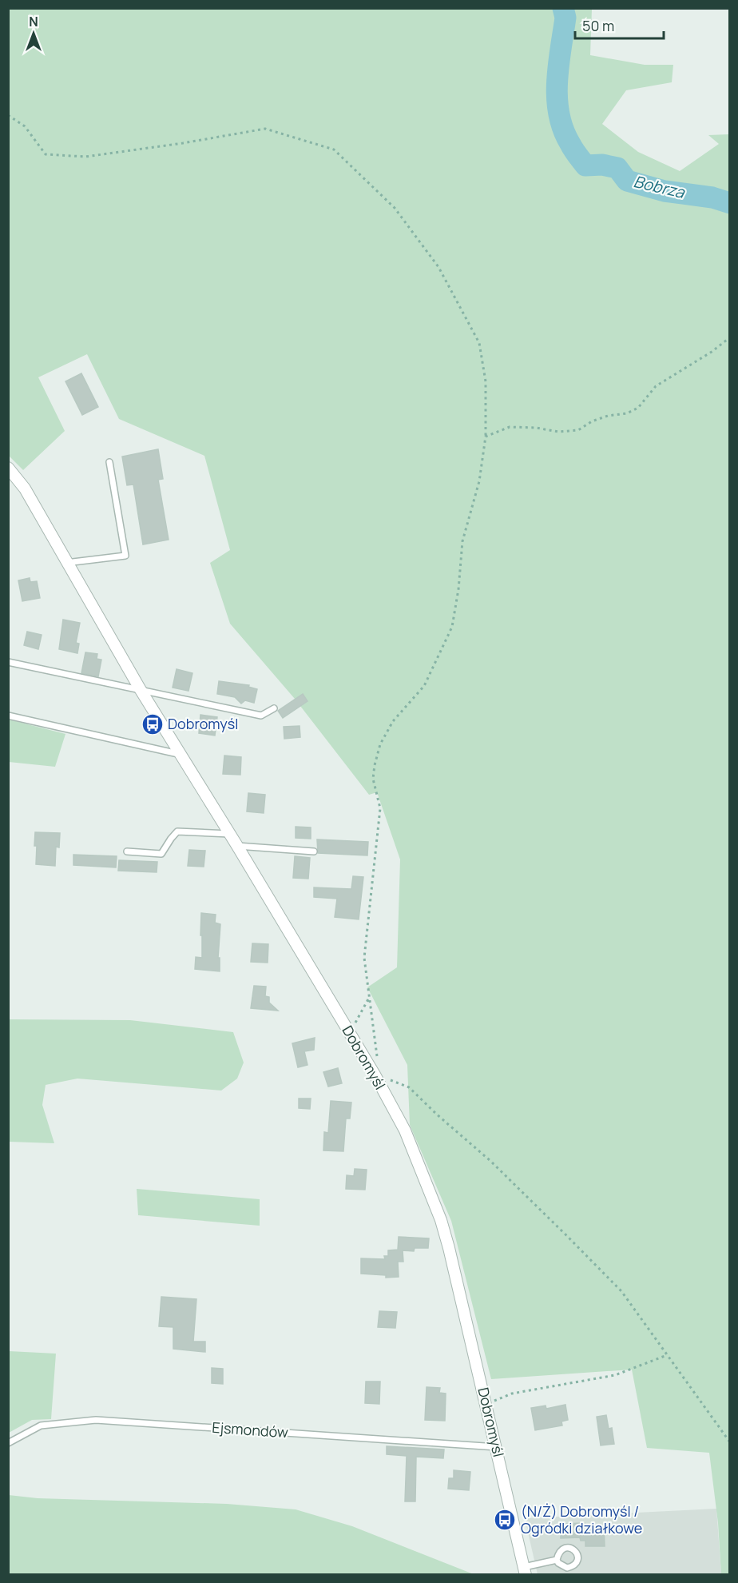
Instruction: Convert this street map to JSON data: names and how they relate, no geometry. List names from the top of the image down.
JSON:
{
  "streets": {
    "street": ["Dobromyśl"],
    "lane": ["Ejsmondów"]
  },
  "crossings": [
    ["Dobromyśl", "Ejsmondów"]
  ],
  "water": ["Bobrza"],
  "places": {
    "bus stop": ["Dobromyśl", "(N/Ż) Dobromyśl / Ogródki działkowe"]
  },
  "scale_bar": "50 m",
  "north": "top"
}
